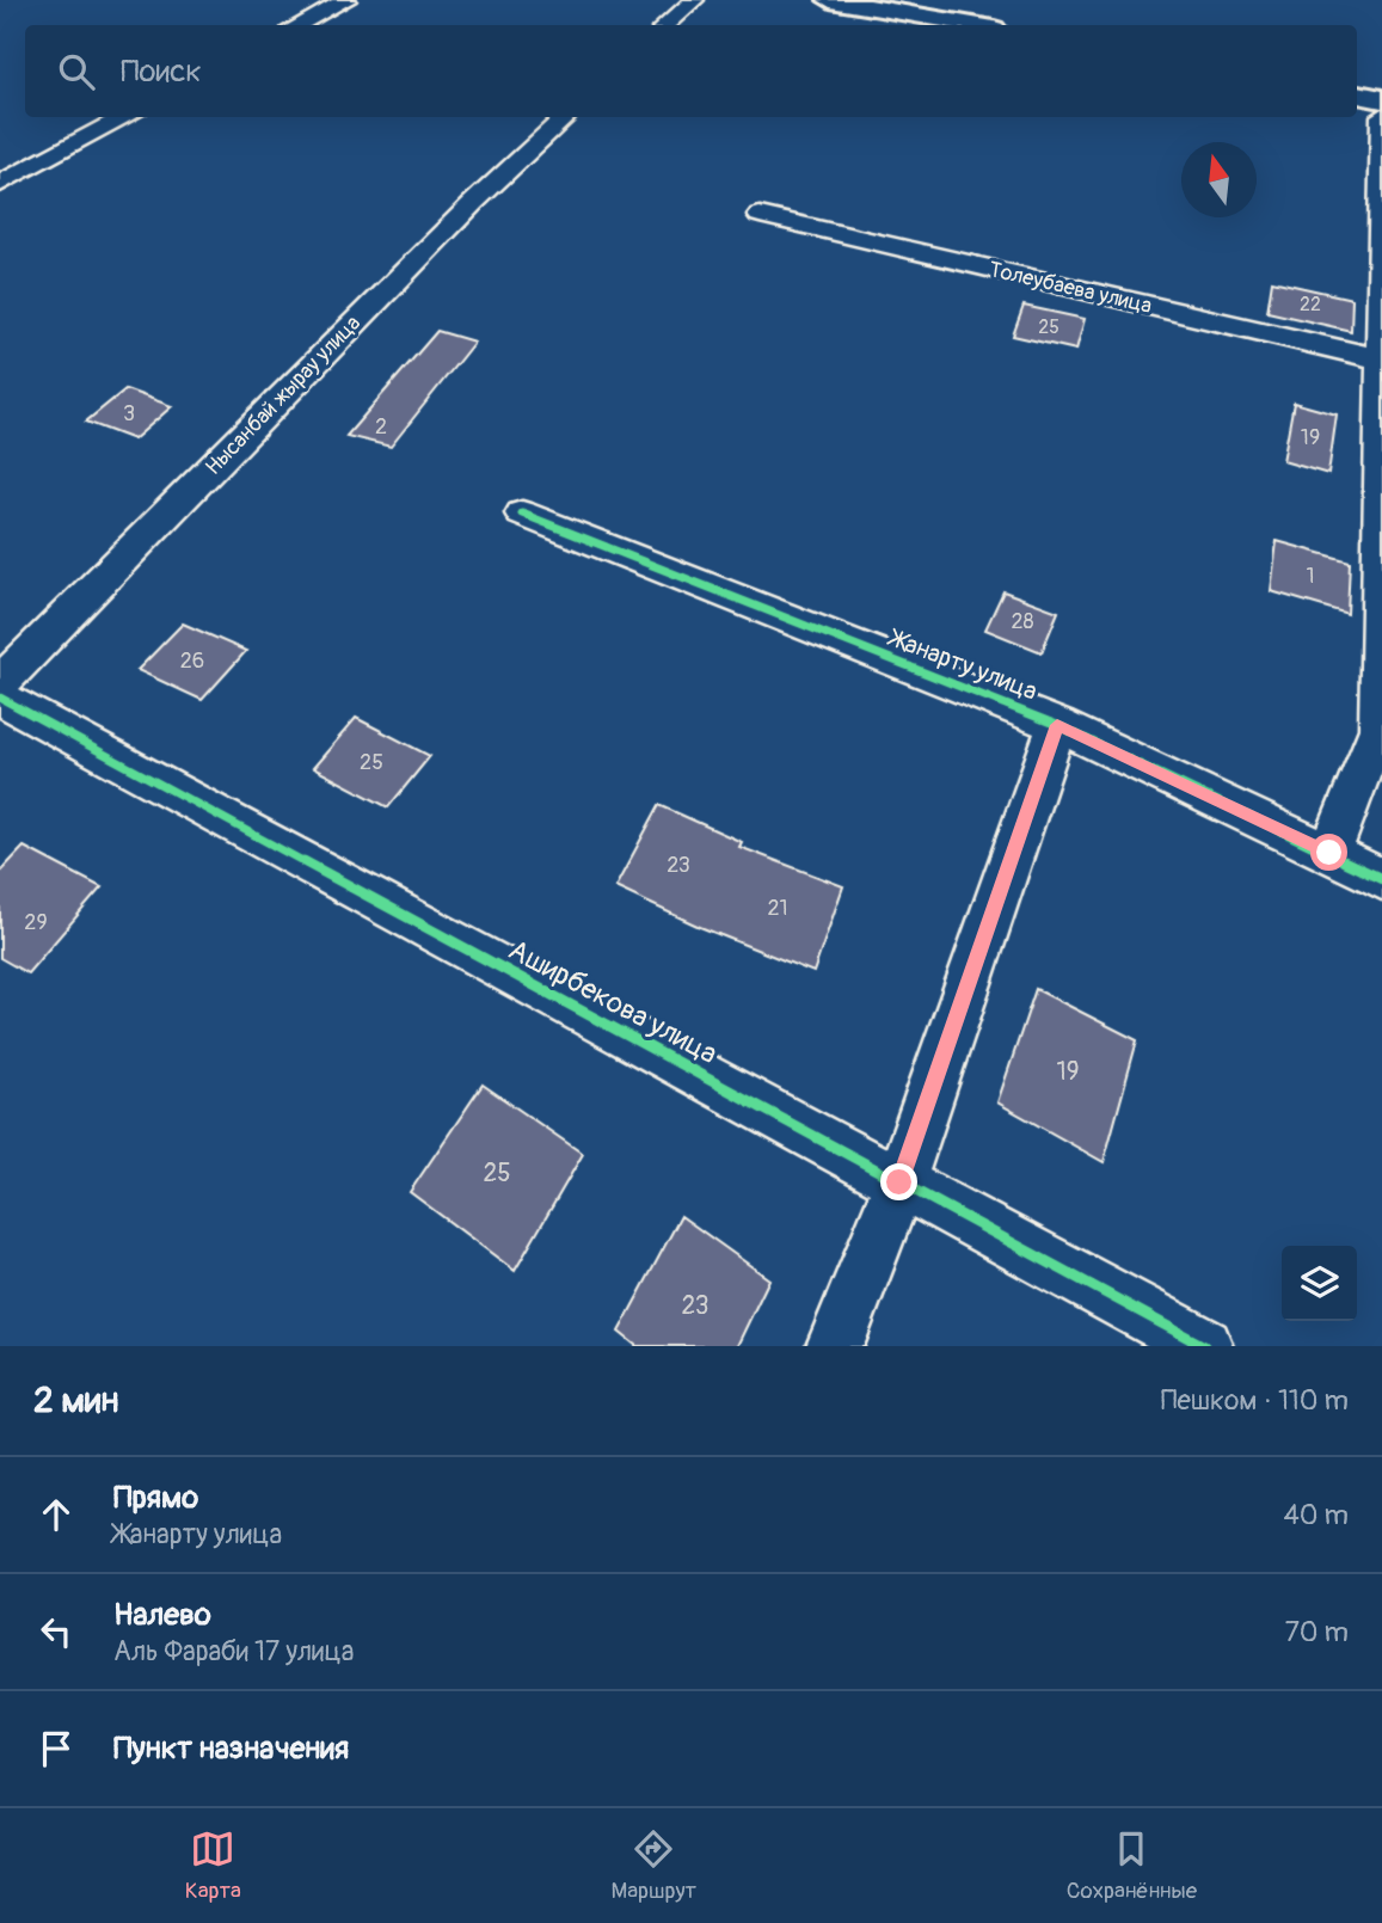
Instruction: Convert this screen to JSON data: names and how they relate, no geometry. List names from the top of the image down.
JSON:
{
  "streets": {
    "street": [
      "Толеубаева улица",
      "Нысанбай жырау улица",
      "Жанарту улица",
      "Аширбекова улица"
    ]
  },
  "house_numbers": [
    "22",
    "25",
    "3",
    "2",
    "19",
    "1",
    "28",
    "26",
    "25",
    "23",
    "21",
    "29",
    "19",
    "25",
    "23"
  ],
  "north": "top",
  "page": {
    "search": "Поиск",
    "heading": ["2 мин", "Пешком · 110 m"],
    "list": [
      ["Прямо", "Жанарту улица", "40 m"],
      ["Налево", "Аль Фараби 17 улица", "70 m"],
      "Пункт назначения"
    ],
    "nav": ["Карта", "Маршрут", "Сохранённые"]
  }
}
